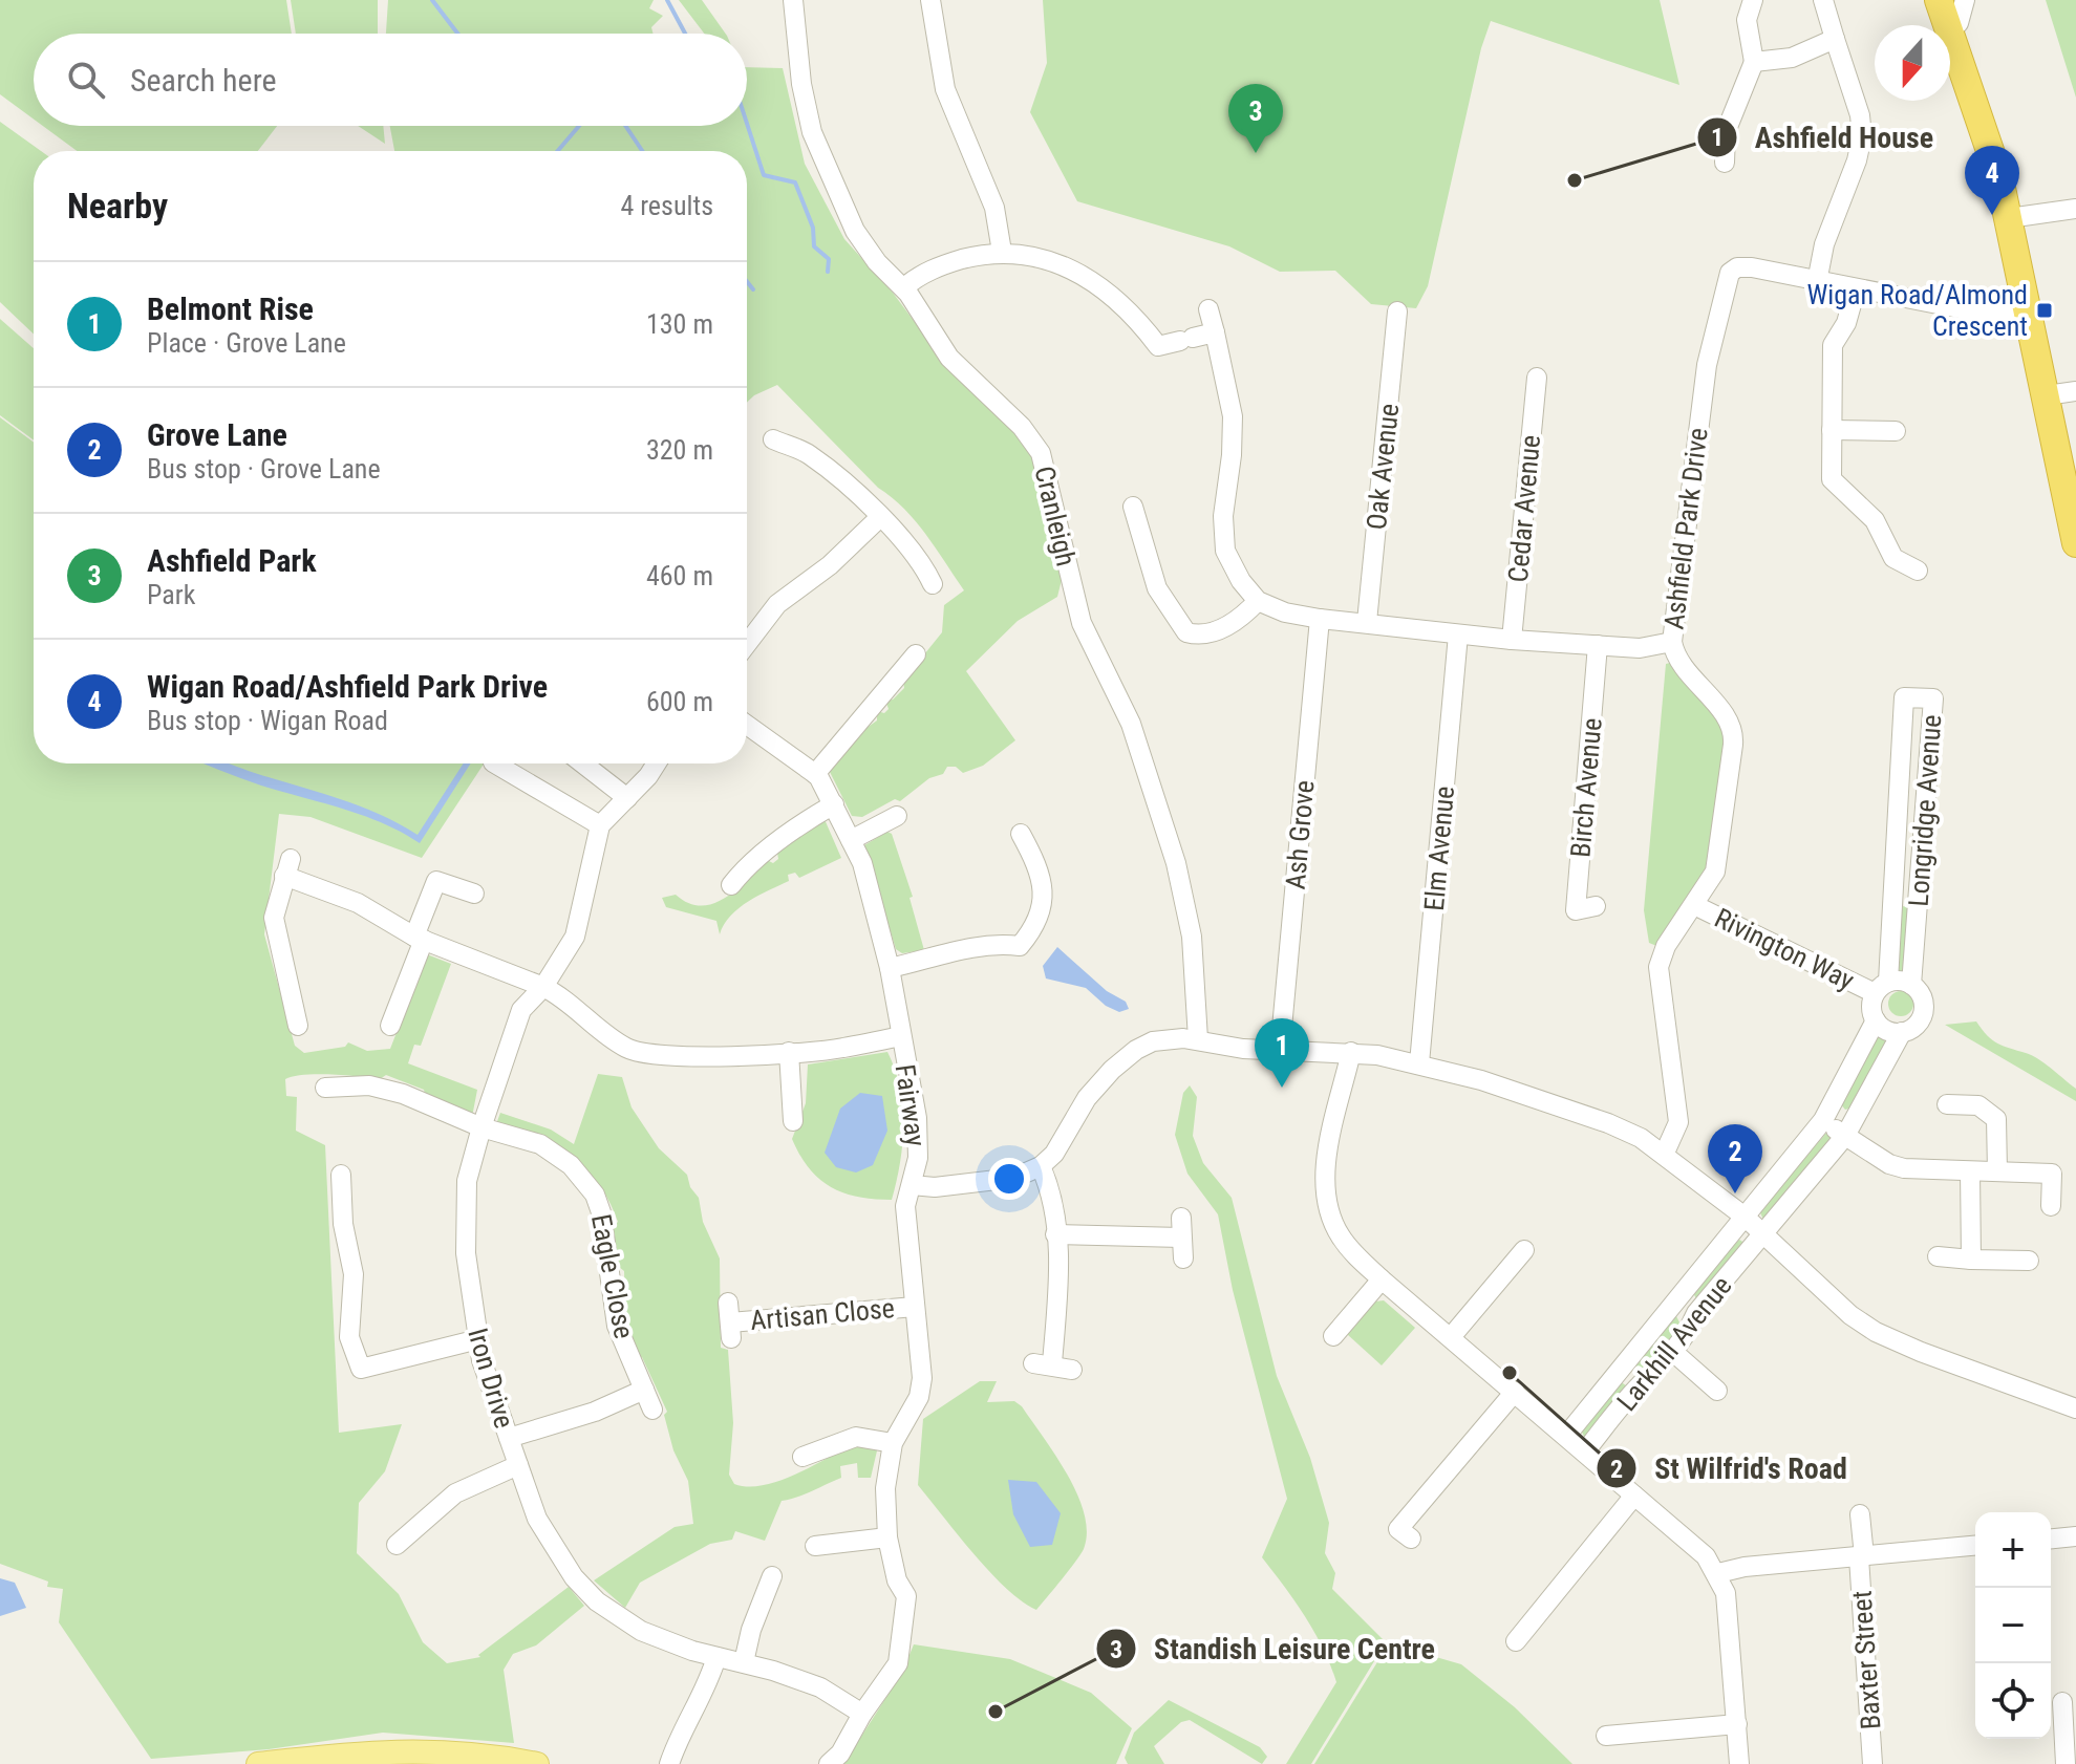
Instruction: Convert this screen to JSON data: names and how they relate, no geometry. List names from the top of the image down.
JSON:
{
  "streets": {
    "street": [
      "Oak Avenue",
      "Cedar Avenue",
      "Cranleigh",
      "Ashfield Park Drive",
      "Birch Avenue",
      "Longridge Avenue",
      "Ash Grove",
      "Elm Avenue",
      "Rivington Way",
      "Fairway",
      "Eagle Close",
      "Artisan Close",
      "Larkhill Avenue",
      "Iron Drive",
      "Baxter Street"
    ]
  },
  "crossings": [
    ["Ashfield Park Drive", "Rivington Way"],
    ["Longridge Avenue", "Rivington Way"],
    ["Fairway", "Artisan Close"],
    ["Fairway", "Iron Drive"],
    ["Eagle Close", "Iron Drive"]
  ],
  "places": {
    "other": ["Ashfield House", "St Wilfrid's Road", "Standish Leisure Centre"],
    "transit": ["Wigan Road/Almond Crescent"]
  },
  "north": "bottom",
  "page": {
    "search": "Search here",
    "pins": [
      "3",
      "4",
      "1",
      "2"
    ],
    "heading": ["Nearby", "4 results"],
    "list": [
      {
        "mark": "1",
        "name": "Belmont Rise",
        "note": "Place · Grove Lane",
        "value": "130 m"
      },
      {
        "mark": "2",
        "name": "Grove Lane",
        "note": "Bus stop · Grove Lane",
        "value": "320 m"
      },
      {
        "mark": "3",
        "name": "Ashfield Park",
        "note": "Park",
        "value": "460 m"
      },
      {
        "mark": "4",
        "name": "Wigan Road/Ashfield Park Drive",
        "note": "Bus stop · Wigan Road",
        "value": "600 m"
      }
    ],
    "map_buttons": ["+", "−"]
  }
}
